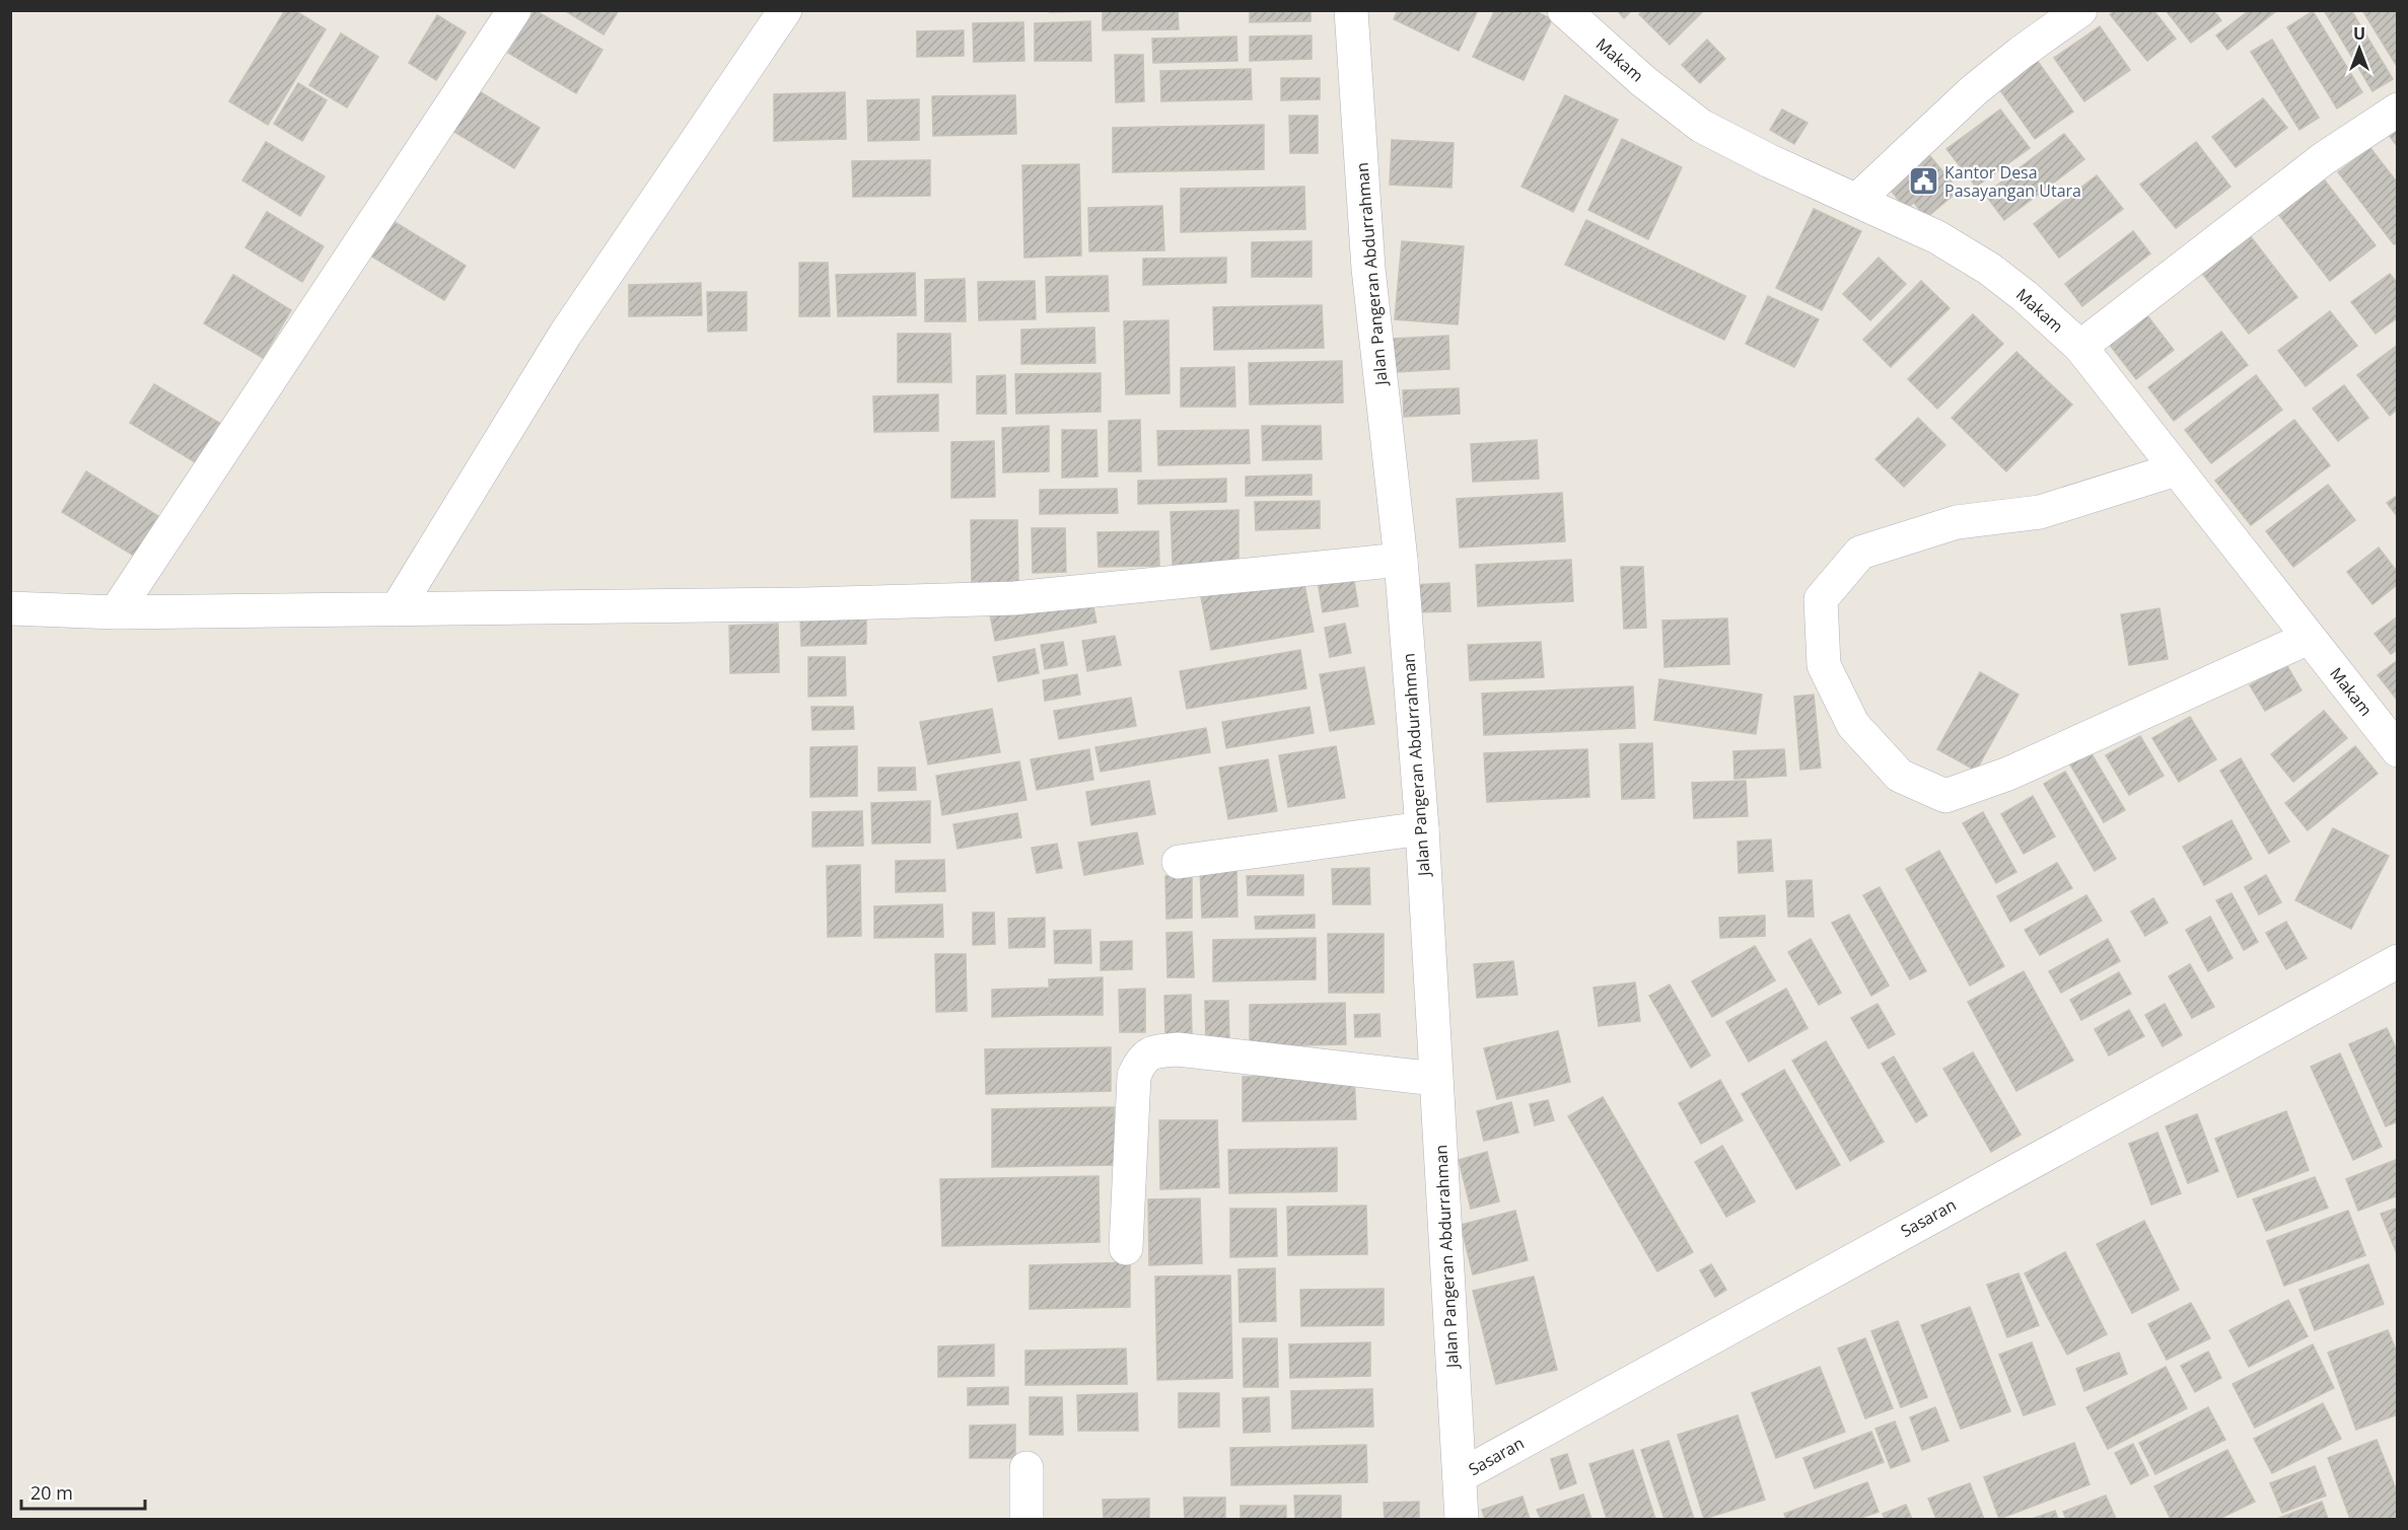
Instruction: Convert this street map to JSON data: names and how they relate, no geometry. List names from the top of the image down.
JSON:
{
  "streets": {
    "street": ["Makam", "Jalan Pangeran Abdurrahman", "Sasaran"]
  },
  "crossings": [
    ["Jalan Pangeran Abdurrahman", "Sasaran"]
  ],
  "places": {
    "public building": ["Kantor Desa Pasayangan Utara"]
  },
  "scale_bar": "20 m",
  "north": "top"
}
